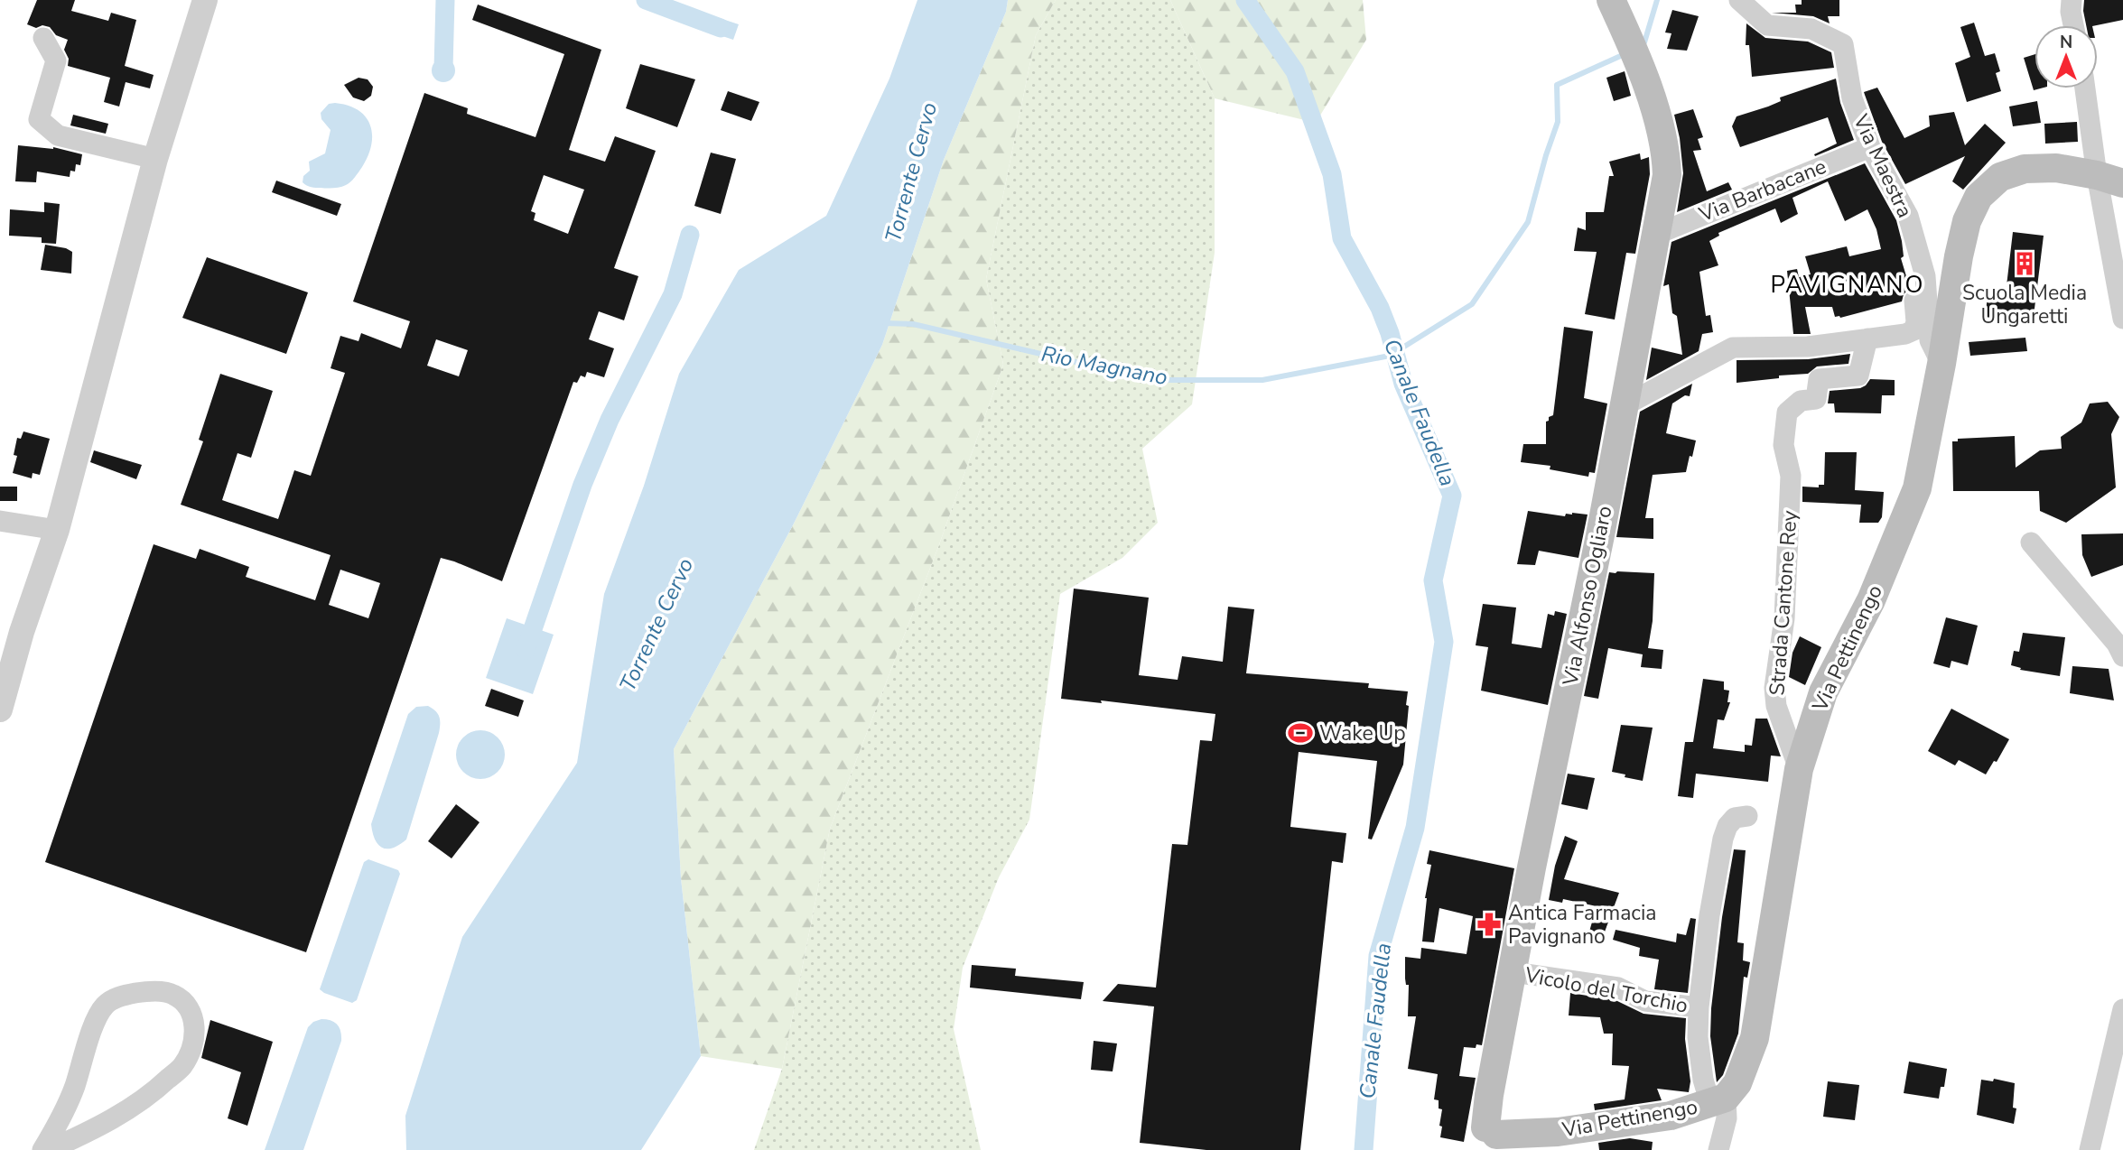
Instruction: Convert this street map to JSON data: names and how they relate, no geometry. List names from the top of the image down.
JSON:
{
  "streets": {
    "main road": ["Via Alfonso Ogliaro", "Via Pettinengo"],
    "street": [
      "Via Maestra",
      "Via Barbacane",
      "Strada Cantone Rey",
      "Vicolo del Torchio"
    ]
  },
  "crossings": [
    ["Via Maestra", "Via Barbacane"],
    ["Via Maestra", "Via Pettinengo"],
    ["Via Barbacane", "Via Alfonso Ogliaro"],
    ["Via Alfonso Ogliaro", "Via Pettinengo"],
    ["Via Alfonso Ogliaro", "Vicolo del Torchio"],
    ["Strada Cantone Rey", "Via Pettinengo"]
  ],
  "districts": ["PAVIGNANO"],
  "water": ["Torrente Cervo", "Rio Magnano", "Canale Faudella"],
  "places": {
    "building": ["Scuola Media Ungaretti"],
    "sports": ["Wake Up"],
    "pharmacy": ["Antica Farmacia Pavignano"]
  },
  "north": "top"
}
